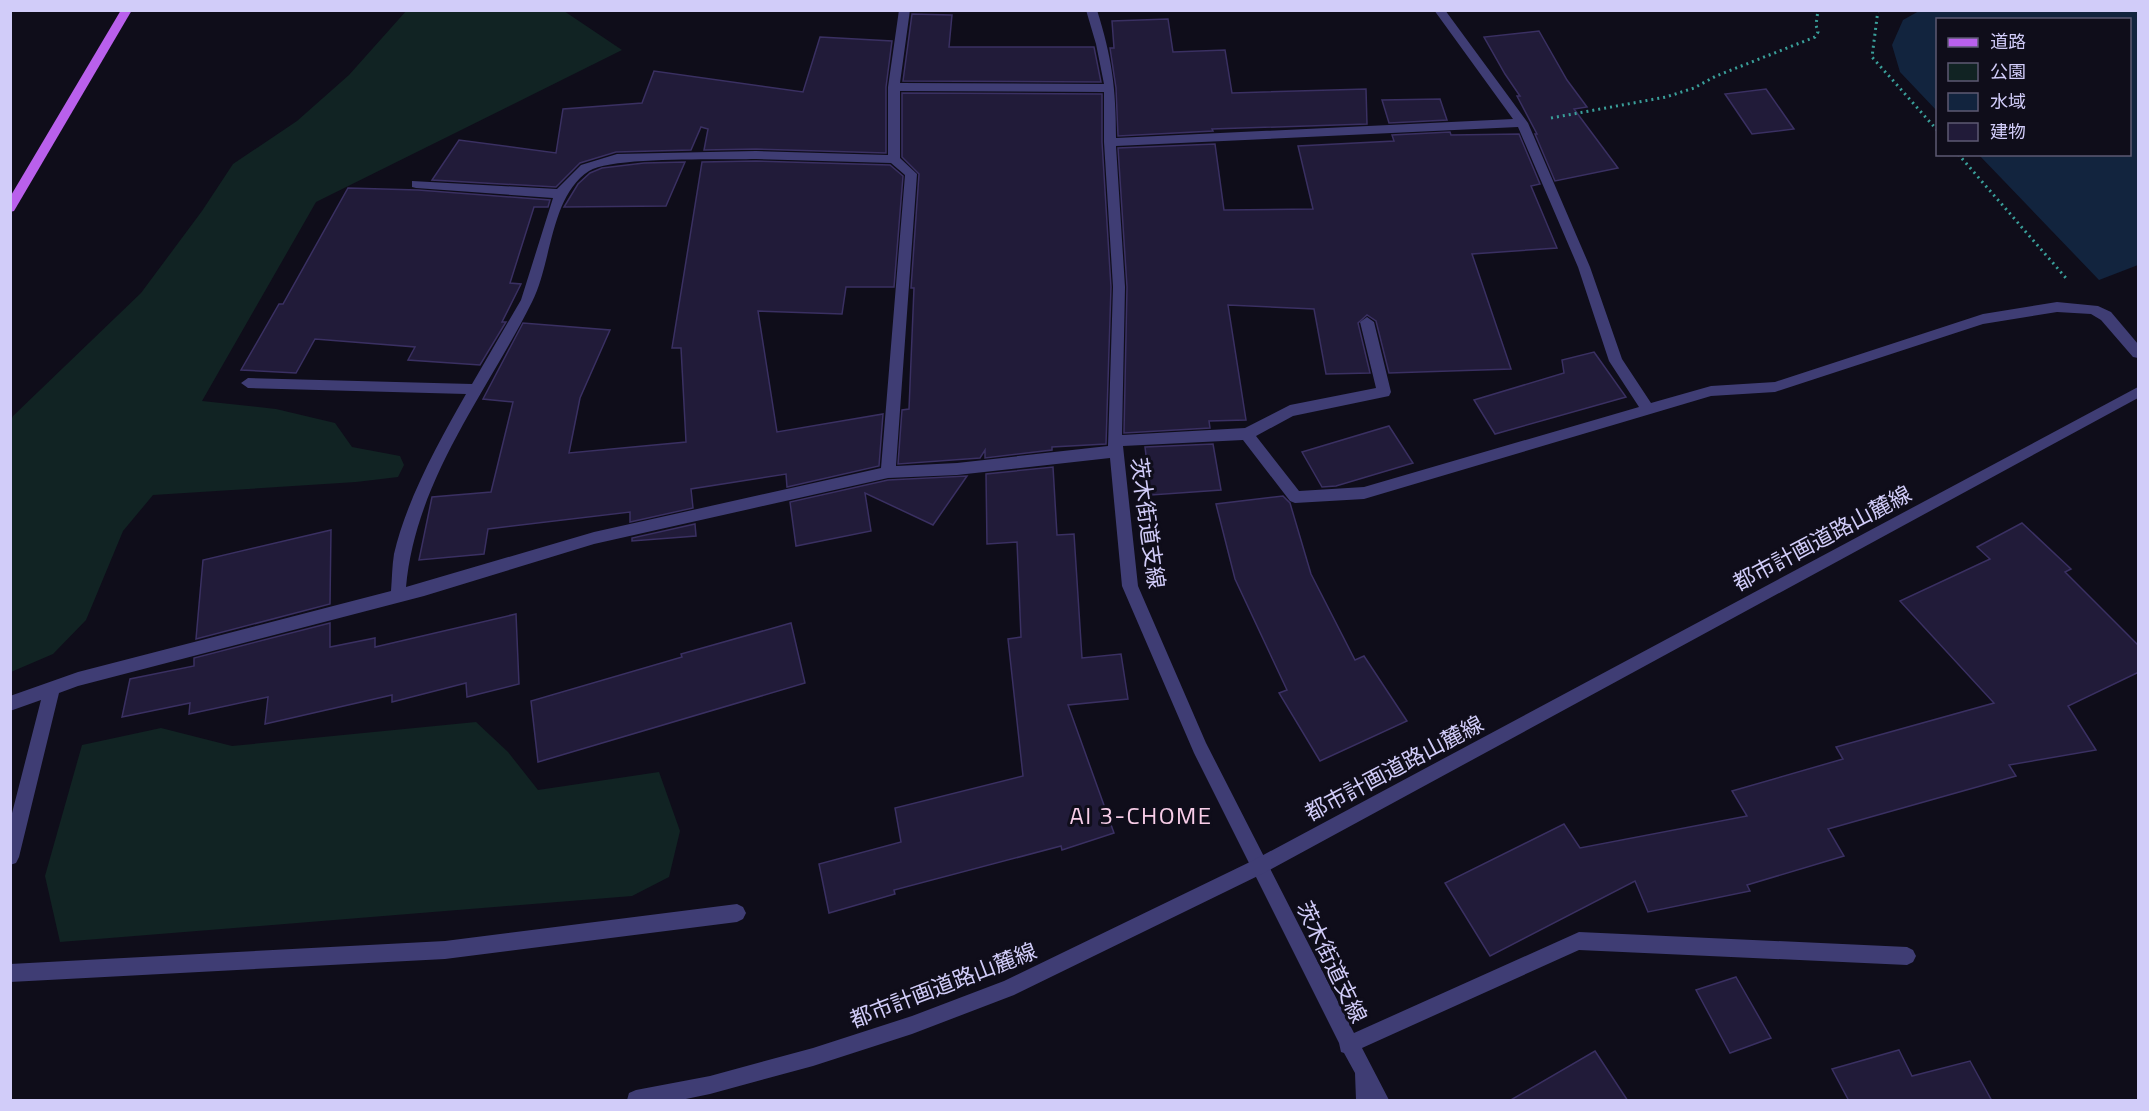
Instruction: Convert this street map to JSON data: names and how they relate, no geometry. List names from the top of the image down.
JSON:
{
  "streets": {
    "street": ["茨木街道支線", "都市計画道路山麓線"]
  },
  "crossings": [
    ["茨木街道支線", "都市計画道路山麓線"]
  ],
  "districts": ["AI 3-CHOME"],
  "legend": [
    "道路",
    "公園",
    "水域",
    "建物"
  ]
}
